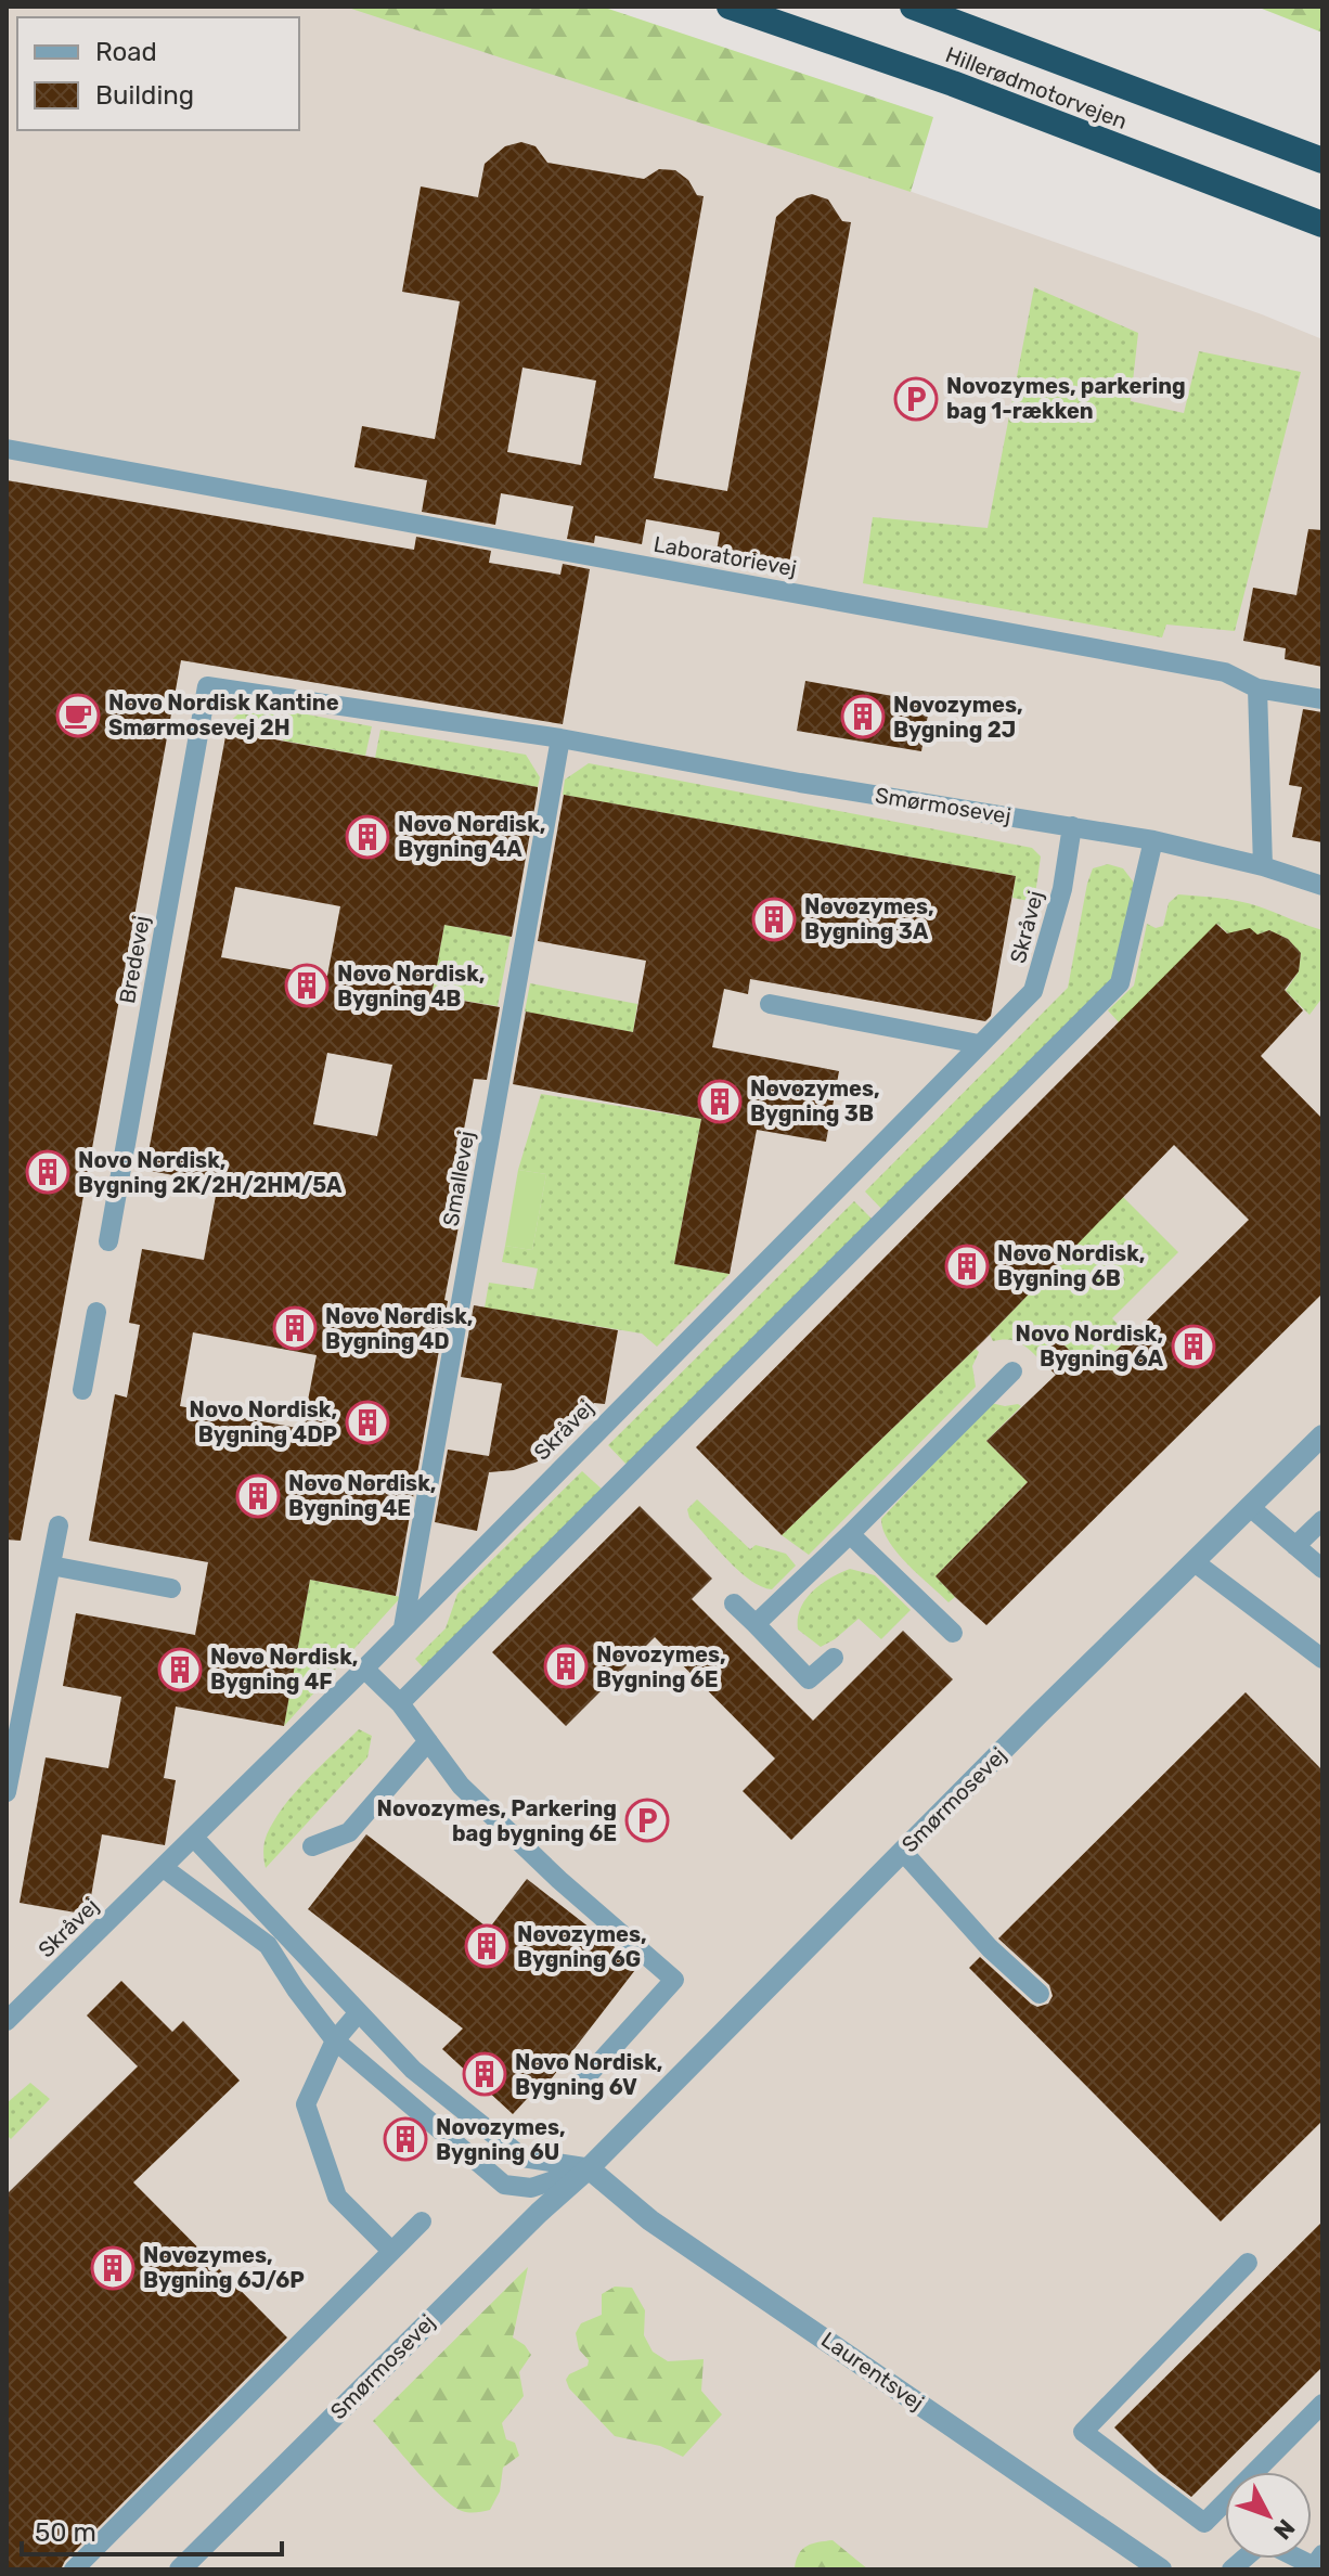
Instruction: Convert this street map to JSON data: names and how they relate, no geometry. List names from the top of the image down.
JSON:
{
  "streets": {
    "highway": ["Hillerødmotorvejen"],
    "street": ["Smørmosevej", "Laurentsvej"],
    "lane": [
      "Laboratorievej",
      "Skråvej",
      "Bredevej",
      "Smallevej"
    ]
  },
  "crossings": [
    ["Smørmosevej", "Skråvej"],
    ["Smørmosevej", "Bredevej"],
    ["Smørmosevej", "Smallevej"],
    ["Smørmosevej", "Laurentsvej"],
    ["Skråvej", "Smallevej"]
  ],
  "places": {
    "parking": ["Novozymes, parkering bag 1-rækken", "Novozymes, Parkering bag bygning 6E"],
    "cafe": ["Novo Nordisk Kantine Smørmosevej 2H"],
    "building": [
      "Novozymes, Bygning 2J",
      "Novo Nordisk, Bygning 4A",
      "Novozymes, Bygning 3A",
      "Novo Nordisk, Bygning 4B",
      "Novozymes, Bygning 3B",
      "Novo Nordisk, Bygning 2K/2H/2HM/5A",
      "Novo Nordisk, Bygning 6B",
      "Novo Nordisk, Bygning 4D",
      "Novo Nordisk, Bygning 6A",
      "Novo Nordisk, Bygning 4DP",
      "Novo Nordisk, Bygning 4E",
      "Novozymes, Bygning 6E",
      "Novo Nordisk, Bygning 4F",
      "Novozymes, Bygning 6G",
      "Novo Nordisk, Bygning 6V",
      "Novozymes, Bygning 6U",
      "Novozymes, Bygning 6J/6P"
    ]
  },
  "legend": ["Road", "Building"],
  "scale_bar": "50 m",
  "north": "bottom right"
}
